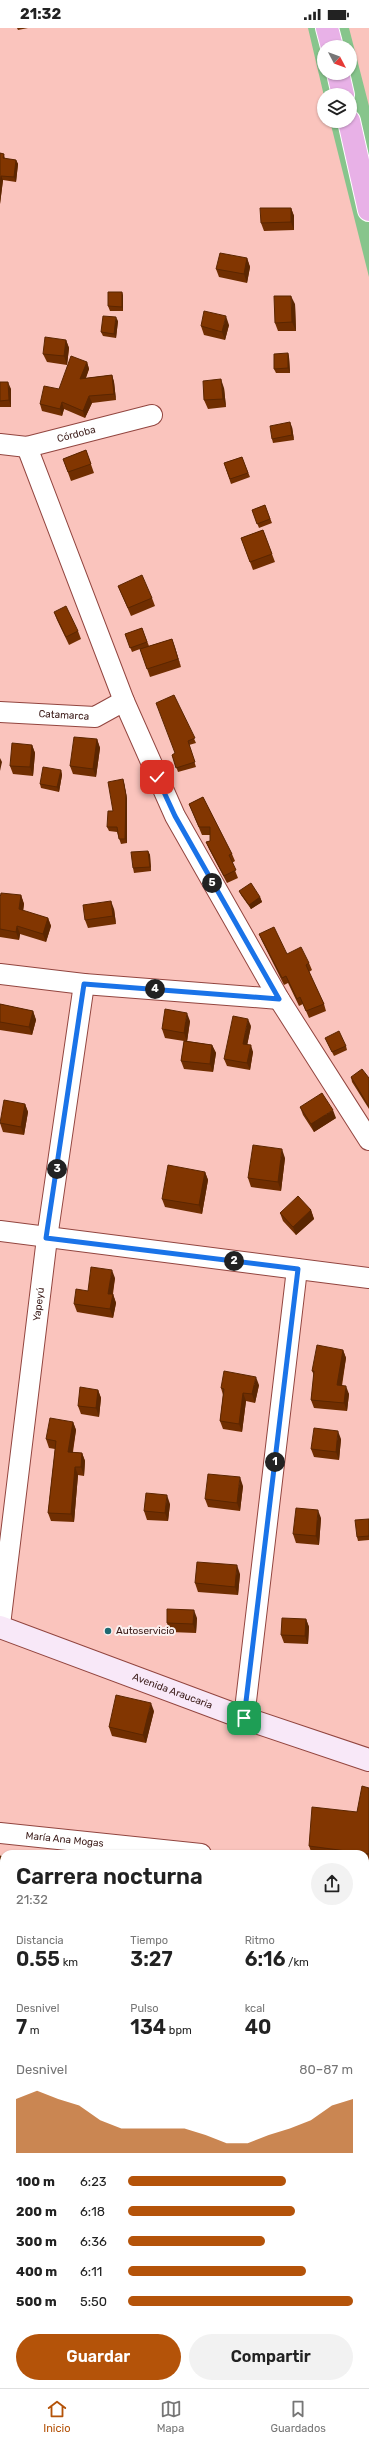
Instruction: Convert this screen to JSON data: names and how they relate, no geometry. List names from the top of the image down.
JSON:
{
  "streets": {
    "main road": ["Avenida Araucaria"],
    "street": [
      "Córdoba",
      "Catamarca",
      "Yapeyú",
      "María Ana Mogas"
    ]
  },
  "crossings": [
    ["Yapeyú", "Avenida Araucaria"]
  ],
  "places": ["Autoservicio"],
  "north": "bottom right",
  "page": {
    "status": "21:32",
    "pins": [
      "5",
      "4",
      "3",
      "2",
      "1"
    ],
    "heading": ["Carrera nocturna", "21:32"],
    "stats": [
      ["Distancia", "0.55 km"],
      ["Tiempo", "3:27"],
      ["Ritmo", "6:16 /km"],
      ["Desnivel", "7 m"],
      ["Pulso", "134 bpm"],
      ["kcal", "40"]
    ],
    "chart": ["Desnivel", "80–87 m"],
    "list": [
      {
        "name": "100 m",
        "note": "6:23"
      },
      {
        "name": "200 m",
        "note": "6:18"
      },
      {
        "name": "300 m",
        "note": "6:36"
      },
      {
        "name": "400 m",
        "note": "6:11"
      },
      {
        "name": "500 m",
        "note": "5:50"
      }
    ],
    "buttons": ["Guardar", "Compartir"],
    "tabs": ["Inicio", "Mapa", "Guardados"]
  }
}
